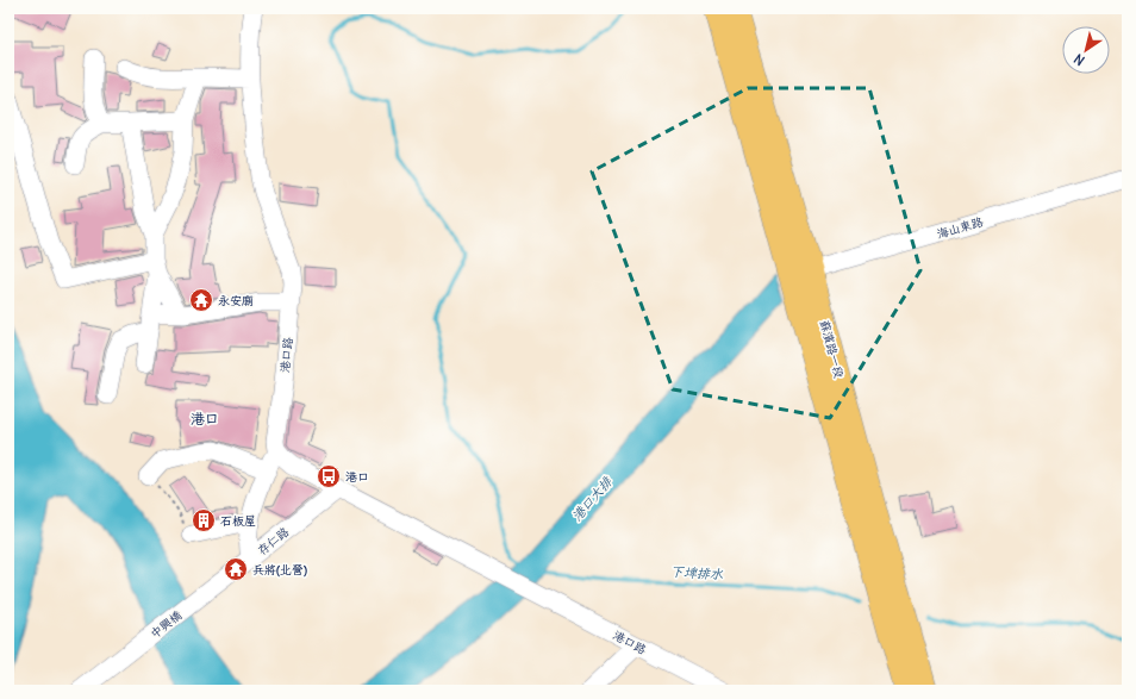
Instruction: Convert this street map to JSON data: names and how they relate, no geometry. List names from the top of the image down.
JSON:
{
  "streets": {
    "main road": ["蘇濱路一段"],
    "street": [
      "海山東路",
      "港口路",
      "存仁路",
      "中興橋"
    ]
  },
  "crossings": [
    ["海山東路", "蘇濱路一段"],
    ["港口路", "存仁路"],
    ["存仁路", "中興橋"]
  ],
  "districts": ["港口"],
  "water": ["港口大排", "下埤排水"],
  "places": {
    "temple": ["永安廟", "兵將(北營)"],
    "bus stop": ["港口"],
    "building": ["石板屋"]
  },
  "north": "bottom left"
}
